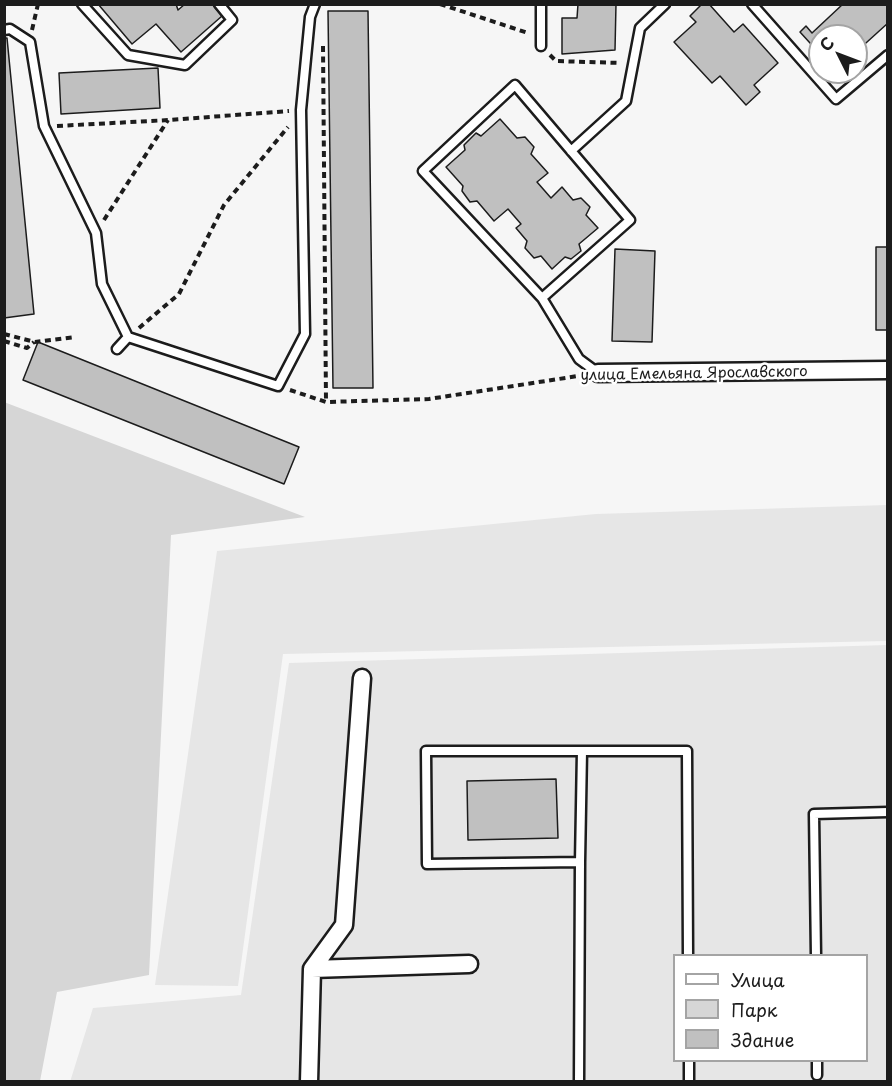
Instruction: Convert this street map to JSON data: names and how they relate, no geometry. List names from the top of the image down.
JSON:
{
  "streets": {
    "street": ["улица Емельяна Ярославского"]
  },
  "legend": ["Улица", "Парк", "Здание"],
  "north": "top left"
}
